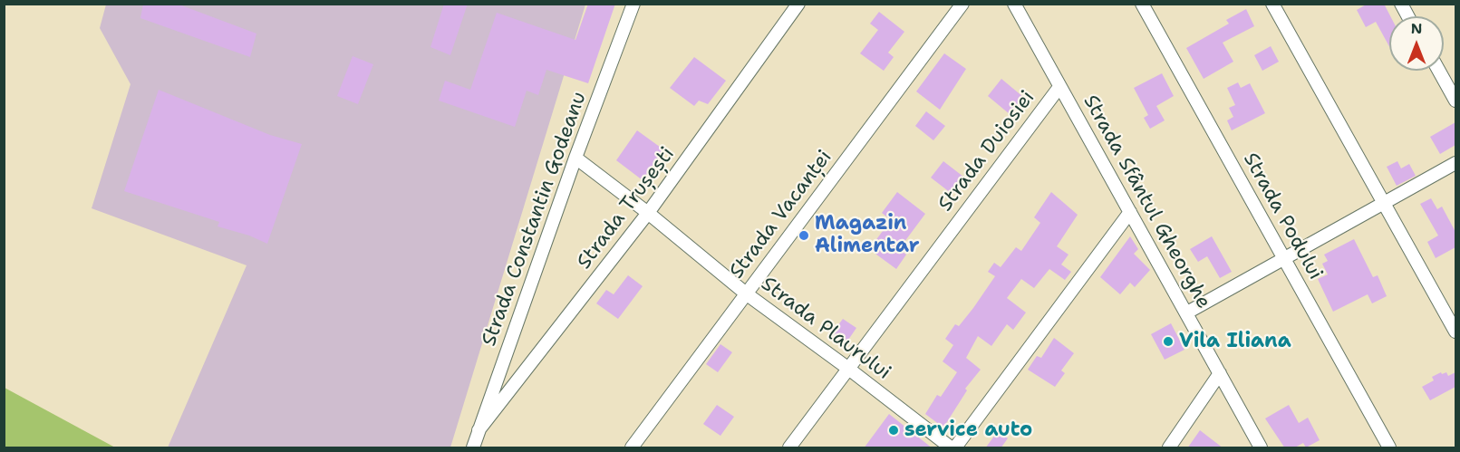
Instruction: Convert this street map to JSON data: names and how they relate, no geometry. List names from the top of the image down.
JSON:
{
  "streets": {
    "street": [
      "Strada Duiosiei",
      "Strada Sfântul Gheorghe",
      "Strada Trușești",
      "Strada Vacanței",
      "Strada Podului",
      "Strada Constantin Godeanu",
      "Strada Plaurului"
    ]
  },
  "crossings": [
    ["Strada Duiosiei", "Strada Sfântul Gheorghe"],
    ["Strada Duiosiei", "Strada Plaurului"],
    ["Strada Trușești", "Strada Constantin Godeanu"],
    ["Strada Trușești", "Strada Plaurului"],
    ["Strada Vacanței", "Strada Plaurului"],
    ["Strada Constantin Godeanu", "Strada Plaurului"]
  ],
  "places": ["Magazin Alimentar", "Vila Iliana", "service auto"],
  "north": "top"
}
